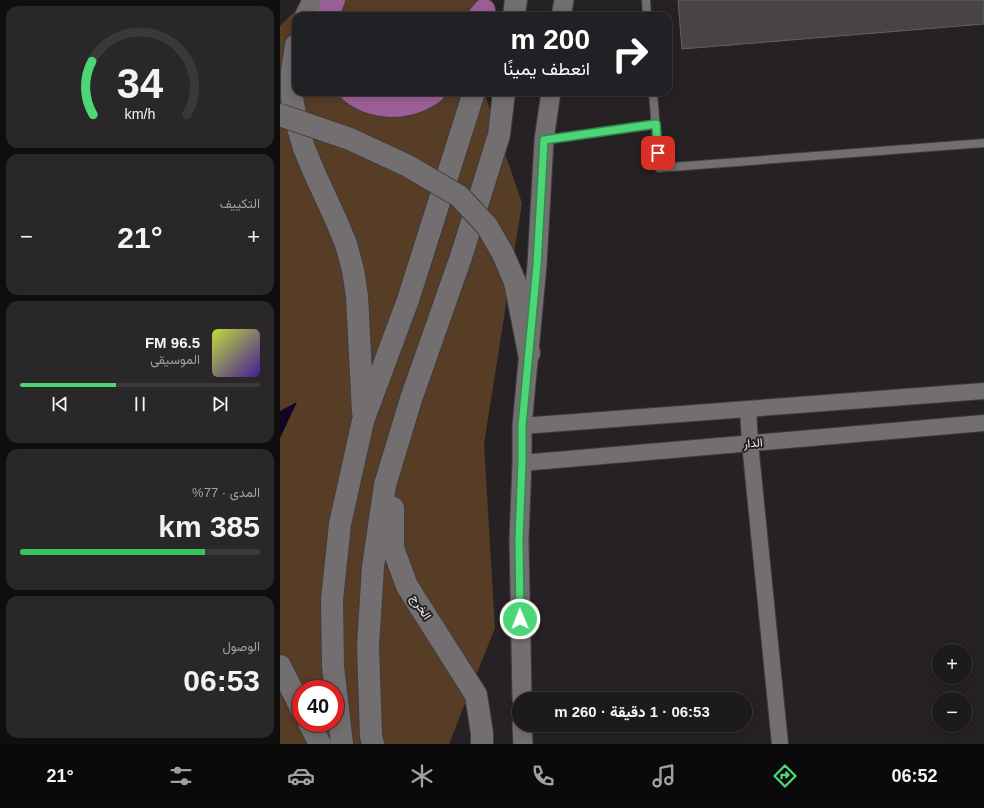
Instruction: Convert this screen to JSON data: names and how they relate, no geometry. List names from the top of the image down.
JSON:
{
  "streets": {
    "main road": ["الخرج"],
    "street": ["الدار"]
  },
  "page": {
    "turn": ["200 m", "انعطف يمينًا"],
    "tile": [
      "التكييف",
      ["المدى · 77%", "385 km"],
      ["الوصول", "06:53"]
    ],
    "heat": ["−", "21°", "+"],
    "song": ["96.5 FM", "الموسيقى"],
    "map_buttons": ["+", "−"],
    "limit": "40",
    "trip": "06:53 · 1 دقيقة · 260 m",
    "tabs": ["06:52", "21°"],
    "gauge": ["34", "km/h"]
  }
}
